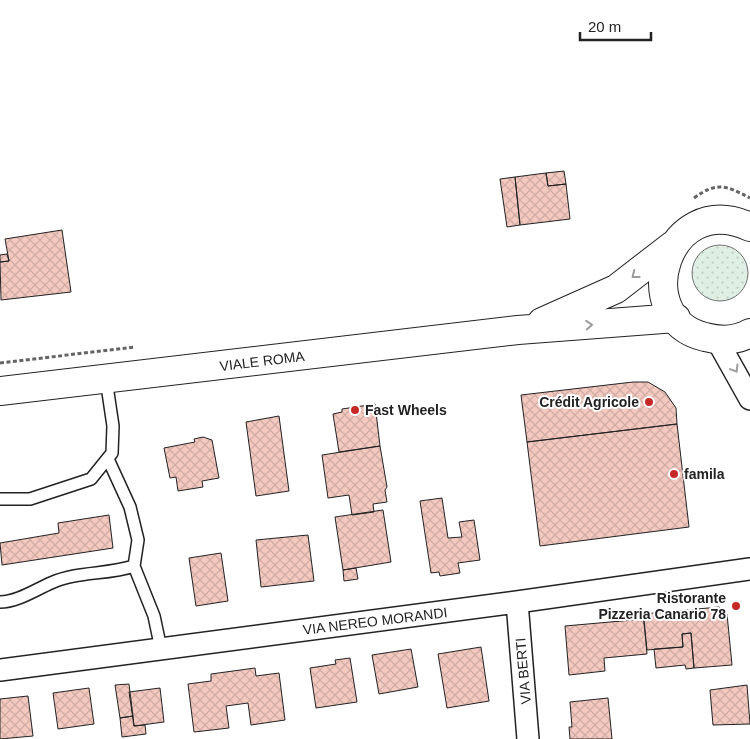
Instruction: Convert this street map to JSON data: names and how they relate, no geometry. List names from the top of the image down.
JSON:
{
  "streets": {
    "main road": ["VIALE ROMA"],
    "street": ["VIA NEREO MORANDI", "VIA BERTI"]
  },
  "crossings": [
    ["VIA NEREO MORANDI", "VIA BERTI"]
  ],
  "places": [
    "Crédit Agricole",
    "Fast Wheels",
    "famila",
    "Ristorante Pizzeria Canario 78"
  ],
  "scale_bar": "20 m"
}
